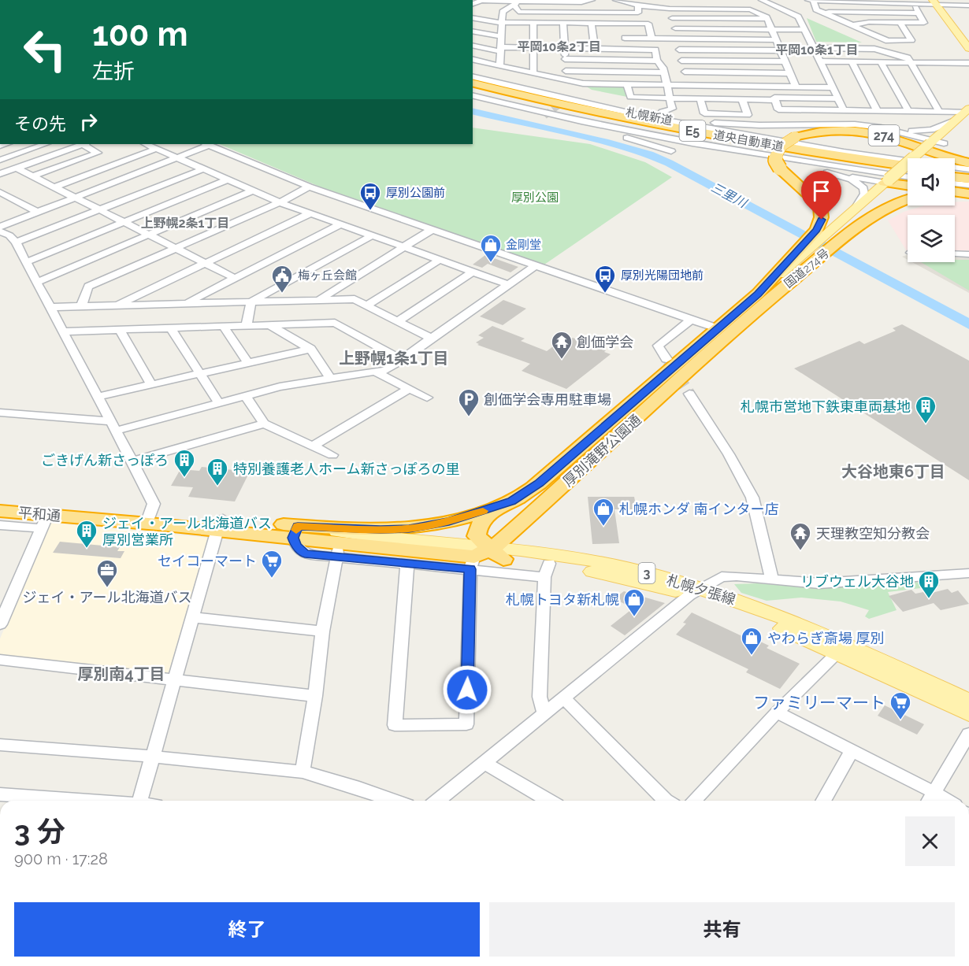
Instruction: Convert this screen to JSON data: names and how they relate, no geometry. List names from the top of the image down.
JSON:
{
  "streets": {
    "highway": [
      "E5",
      "274",
      "道央自動車道",
      "国道274号",
      "厚別滝野公園通",
      "平和通"
    ],
    "main road": ["3", "札幌夕張線"],
    "street": ["札幌新道"]
  },
  "crossings": [
    ["274", "厚別滝野公園通"],
    ["274", "平和通"],
    ["274", "札幌夕張線"],
    ["国道274号", "厚別滝野公園通"],
    ["厚別滝野公園通", "平和通"],
    ["厚別滝野公園通", "札幌夕張線"],
    ["平和通", "札幌夕張線"]
  ],
  "districts": [
    "平岡10条2丁目",
    "平岡10条1丁目",
    "上野幌2条1丁目",
    "上野幌1条1丁目",
    "大谷地東6丁目",
    "厚別南4丁目"
  ],
  "water": ["三里川"],
  "parks": ["厚別公園"],
  "places": {
    "bus stop": ["厚別公園前", "厚別光陽団地前"],
    "shop": [
      "金剛堂",
      "札幌ホンダ 南インター店",
      "札幌トヨタ新札幌",
      "やわらぎ斎場 厚別"
    ],
    "public building": ["梅ヶ丘会館"],
    "temple": ["創価学会", "天理教空知分教会"],
    "parking": ["創価学会専用駐車場"],
    "building": [
      "札幌市営地下鉄東車両基地",
      "ごきげん新さっぽろ",
      "特別養護老人ホーム新さっぽろの里",
      "ジェイ・アール北海道バス 厚別営業所",
      "リブウェル大谷地"
    ],
    "supermarket": ["セイコーマート", "ファミリーマート"],
    "office": ["ジェイ・アール北海道バス"]
  },
  "page": {
    "turn": ["100 m", "左折"],
    "then": "その先",
    "heading": ["3 分", "900 m · 17:28"],
    "buttons": ["終了", "共有"]
  }
}
